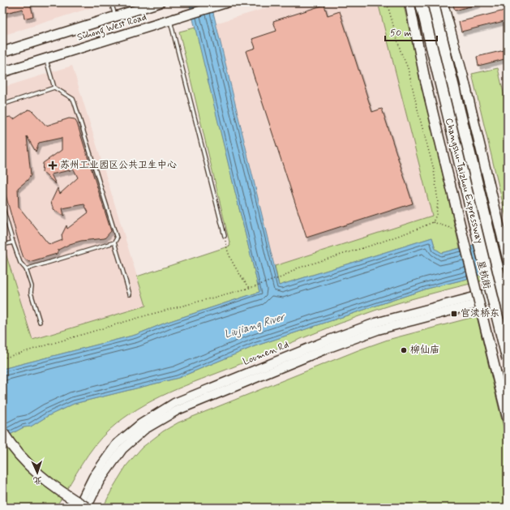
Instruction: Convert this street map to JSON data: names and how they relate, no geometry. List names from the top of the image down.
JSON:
{
  "streets": {
    "highway": ["Changshu-Taizhou Expressway"],
    "main road": ["Suhong West Road", "星杭街", "Loumen Rd"]
  },
  "water": ["Liujiang River"],
  "places": {
    "health": ["苏州工业园区公共卫生中心"],
    "transit": ["官渎桥东"],
    "other": ["柳仙庙"]
  },
  "scale_bar": "50 m",
  "north": "bottom"
}
